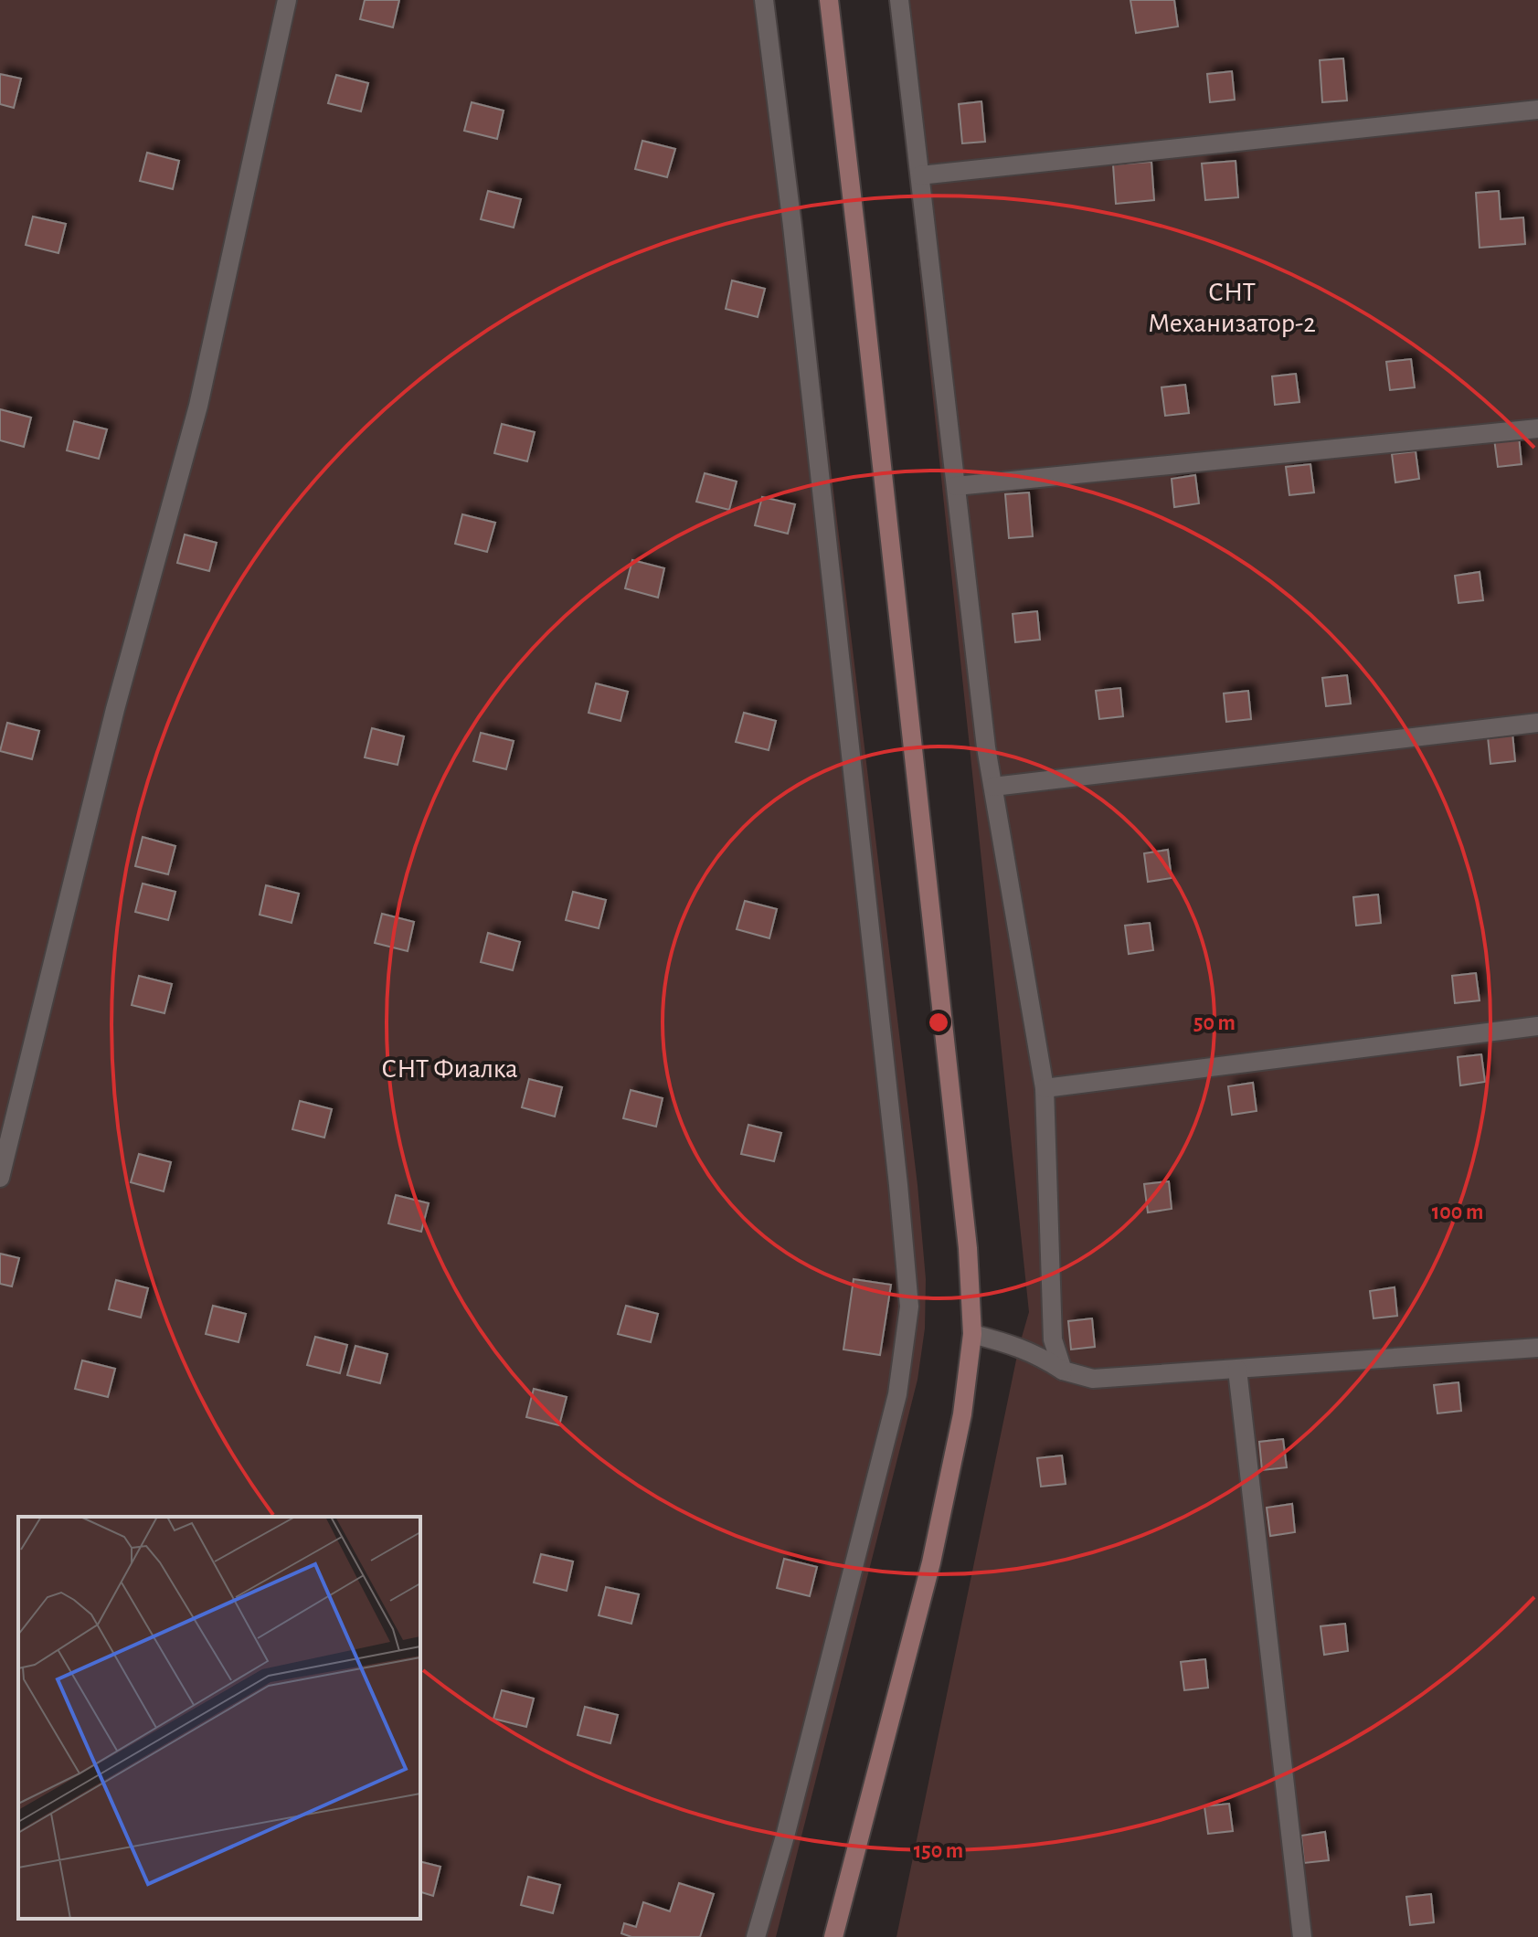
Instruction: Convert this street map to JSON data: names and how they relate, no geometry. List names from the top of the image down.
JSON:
{
  "parks": ["СНТ Механизатор-2", "СНТ Фиалка"],
  "rings": ["50 m", "100 m", "150 m"]
}
